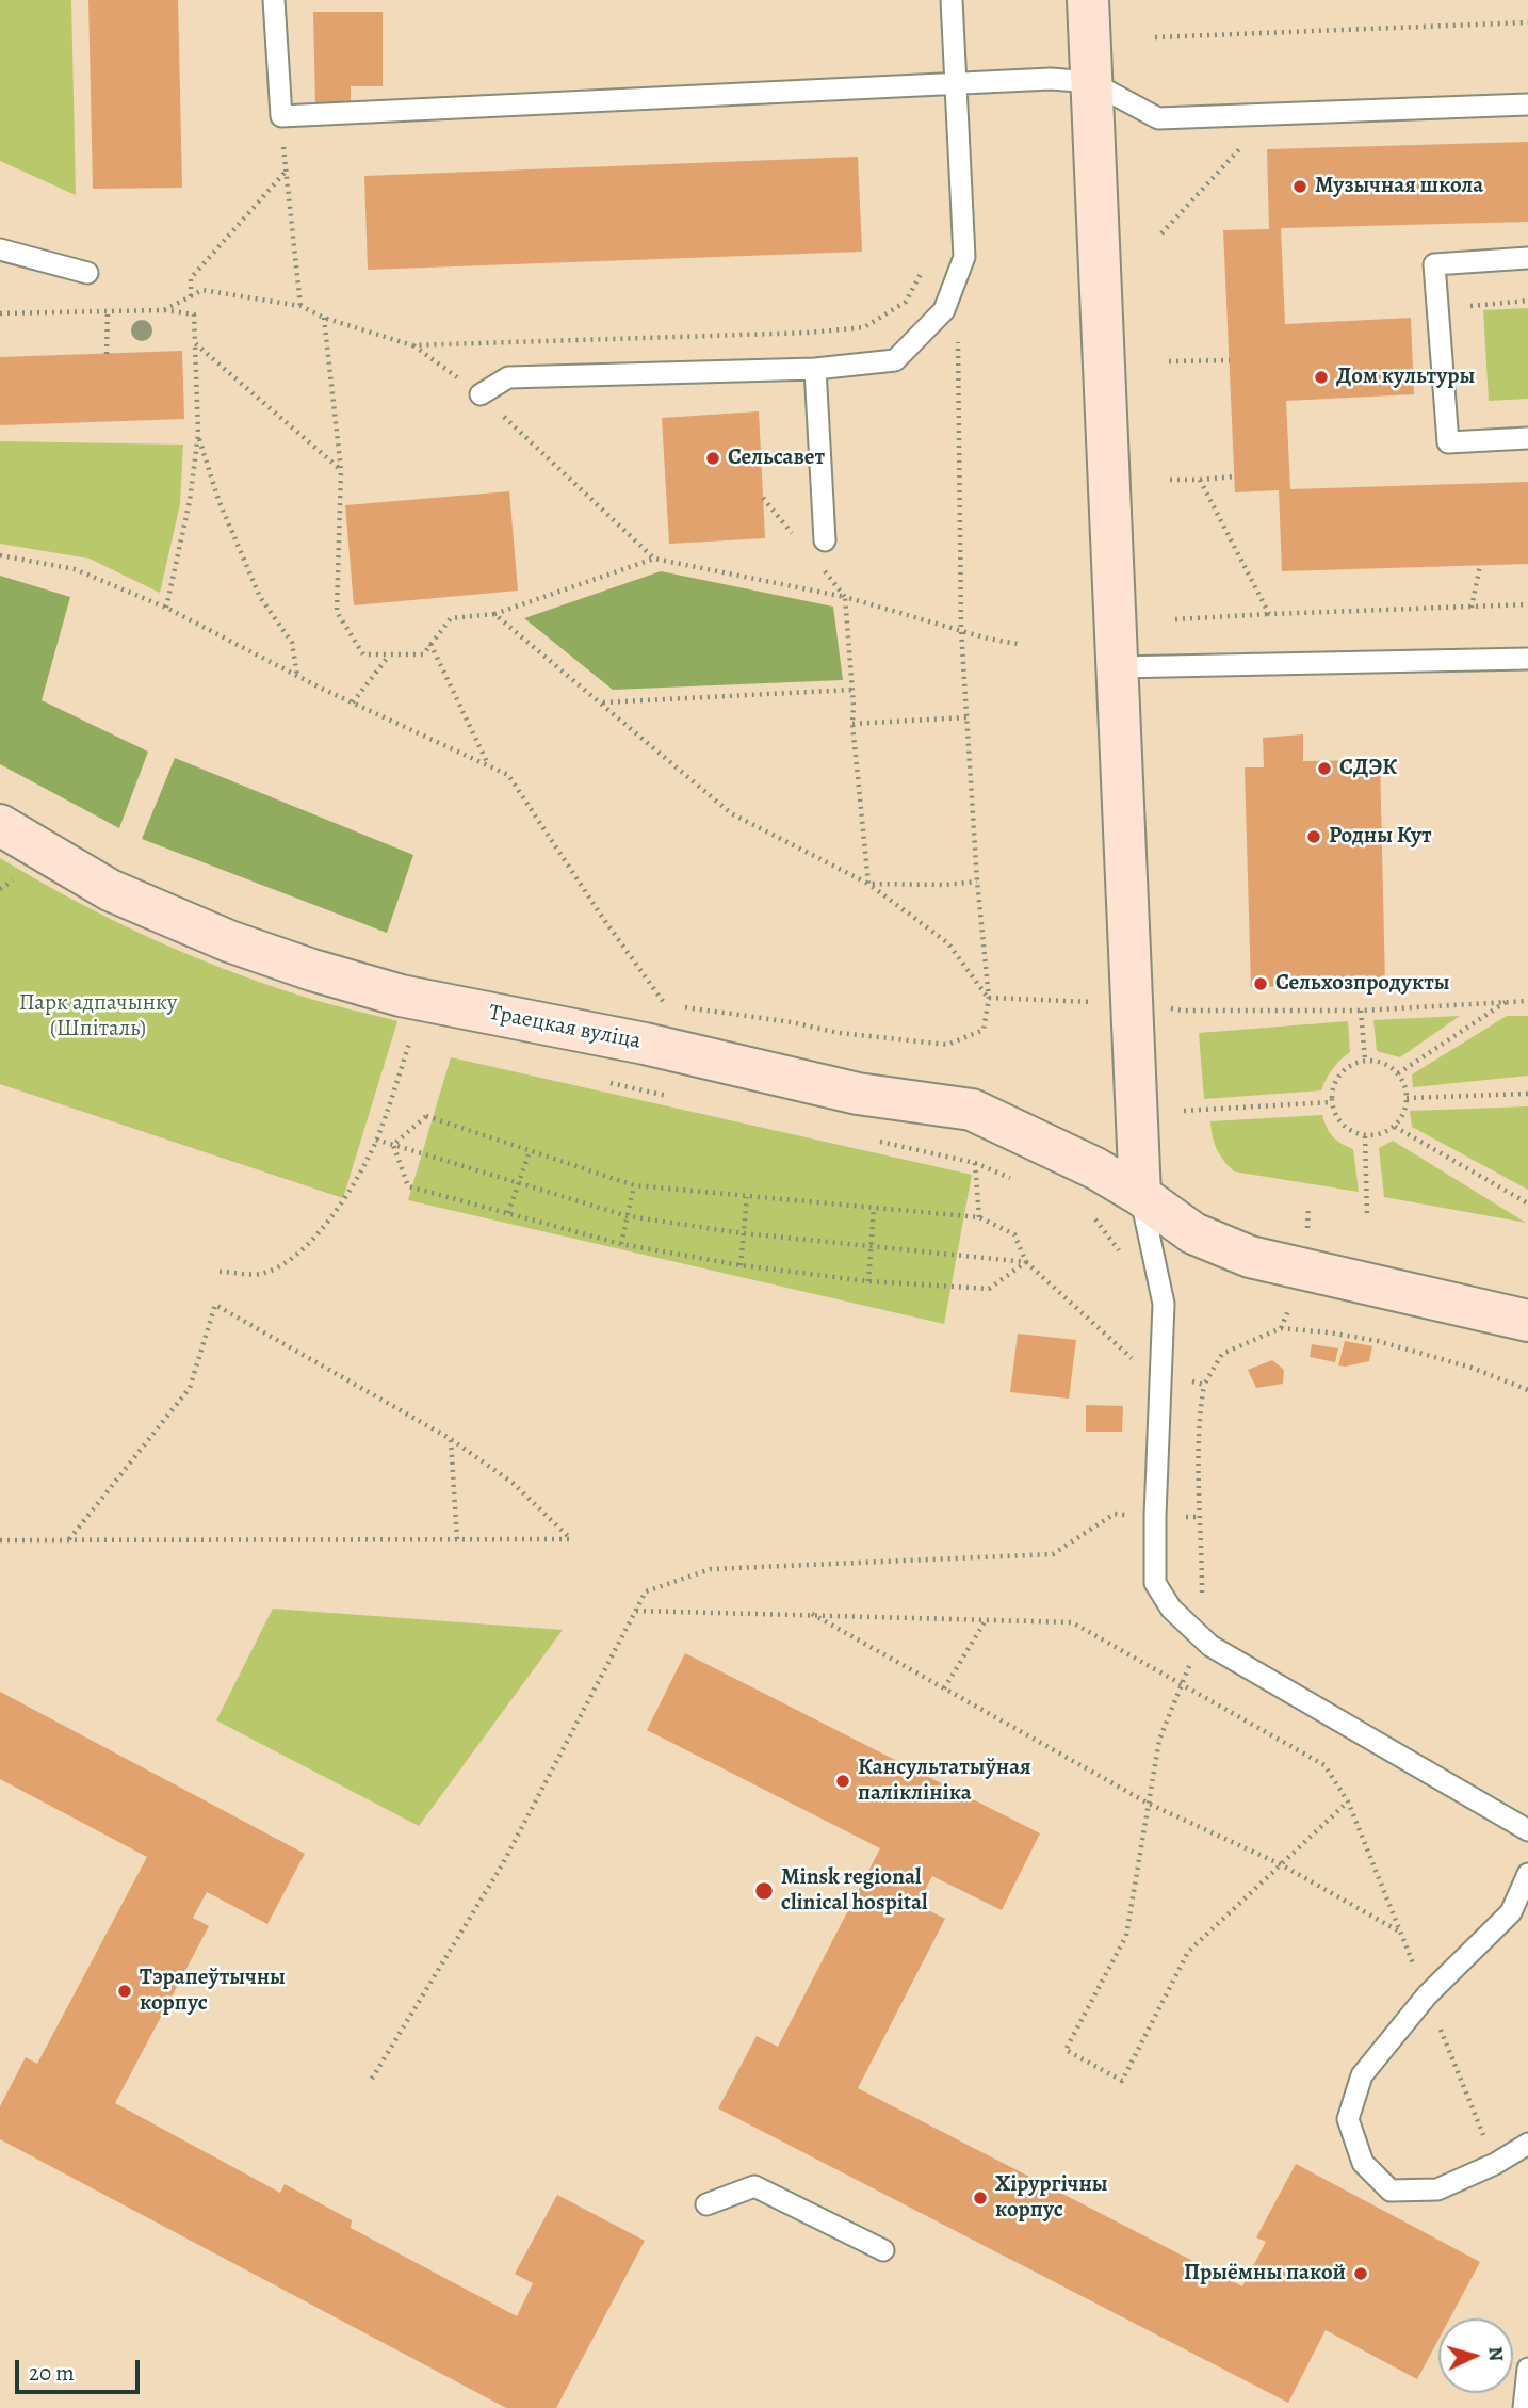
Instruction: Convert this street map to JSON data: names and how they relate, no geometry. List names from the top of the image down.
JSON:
{
  "streets": {
    "street": ["Траецкая вуліца"]
  },
  "parks": ["Парк адпачынку (Шпіталь)"],
  "places": [
    "Музычная школа",
    "Дом культуры",
    "Сельсавет",
    "СДЭК",
    "Родны Кут",
    "Сельхозпродукты",
    "Кансультатыўная паліклініка",
    "Minsk regional clinical hospital",
    "Тэрапеўтычны корпус",
    "Хірургічны корпус",
    "Прыёмны пакой"
  ],
  "scale_bar": "20 m",
  "north": "right"
}
